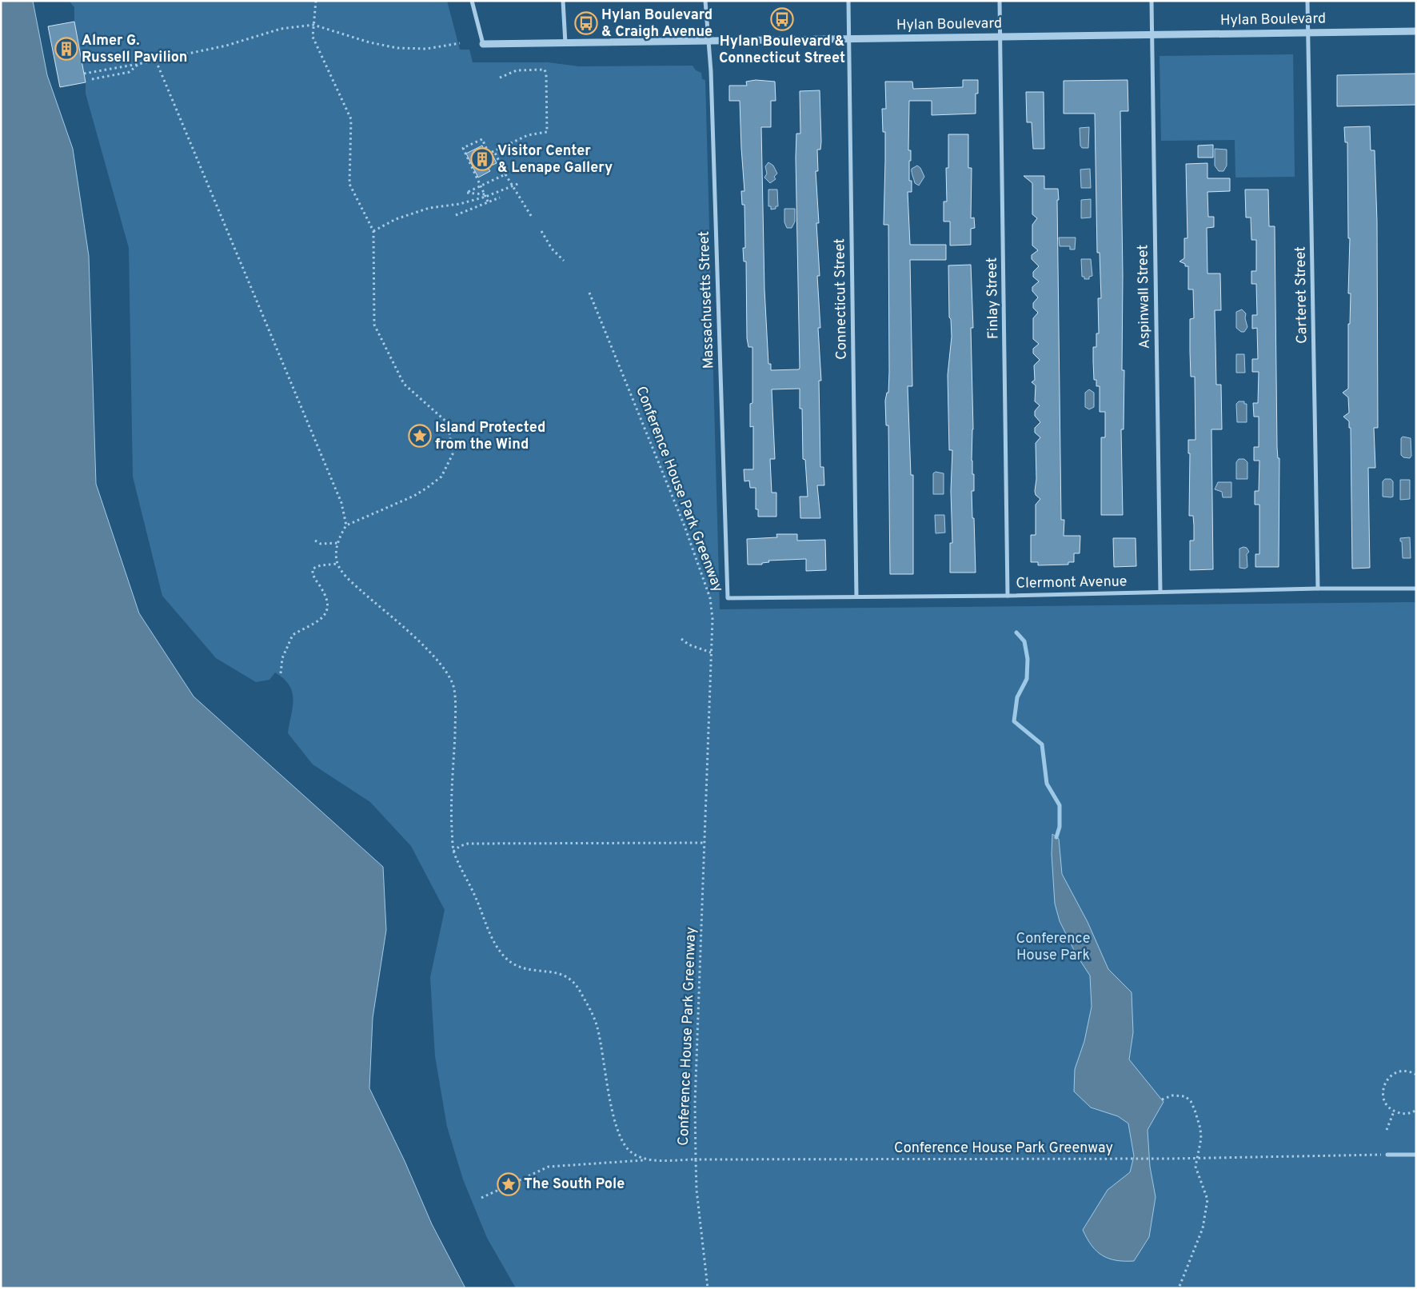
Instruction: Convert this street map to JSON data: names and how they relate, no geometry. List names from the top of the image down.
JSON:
{
  "streets": {
    "street": [
      "Hylan Boulevard",
      "Carteret Street",
      "Aspinwall Street",
      "Finlay Street",
      "Connecticut Street",
      "Massachusetts Street",
      "Clermont Avenue"
    ],
    "path": ["Conference House Park Greenway"]
  },
  "crossings": [
    ["Hylan Boulevard", "Carteret Street"],
    ["Hylan Boulevard", "Aspinwall Street"],
    ["Hylan Boulevard", "Finlay Street"],
    ["Hylan Boulevard", "Connecticut Street"],
    ["Hylan Boulevard", "Massachusetts Street"],
    ["Carteret Street", "Clermont Avenue"],
    ["Aspinwall Street", "Clermont Avenue"],
    ["Finlay Street", "Clermont Avenue"],
    ["Connecticut Street", "Clermont Avenue"],
    ["Massachusetts Street", "Clermont Avenue"]
  ],
  "parks": ["Conference House Park"],
  "places": {
    "bus stop": ["Hylan Boulevard & Connecticut Street", "Hylan Boulevard & Craigh Avenue"],
    "building": ["Almer G. Russell Pavilion", "Visitor Center & Lenape Gallery"],
    "place": ["Island Protected from the Wind", "The South Pole"]
  }
}
